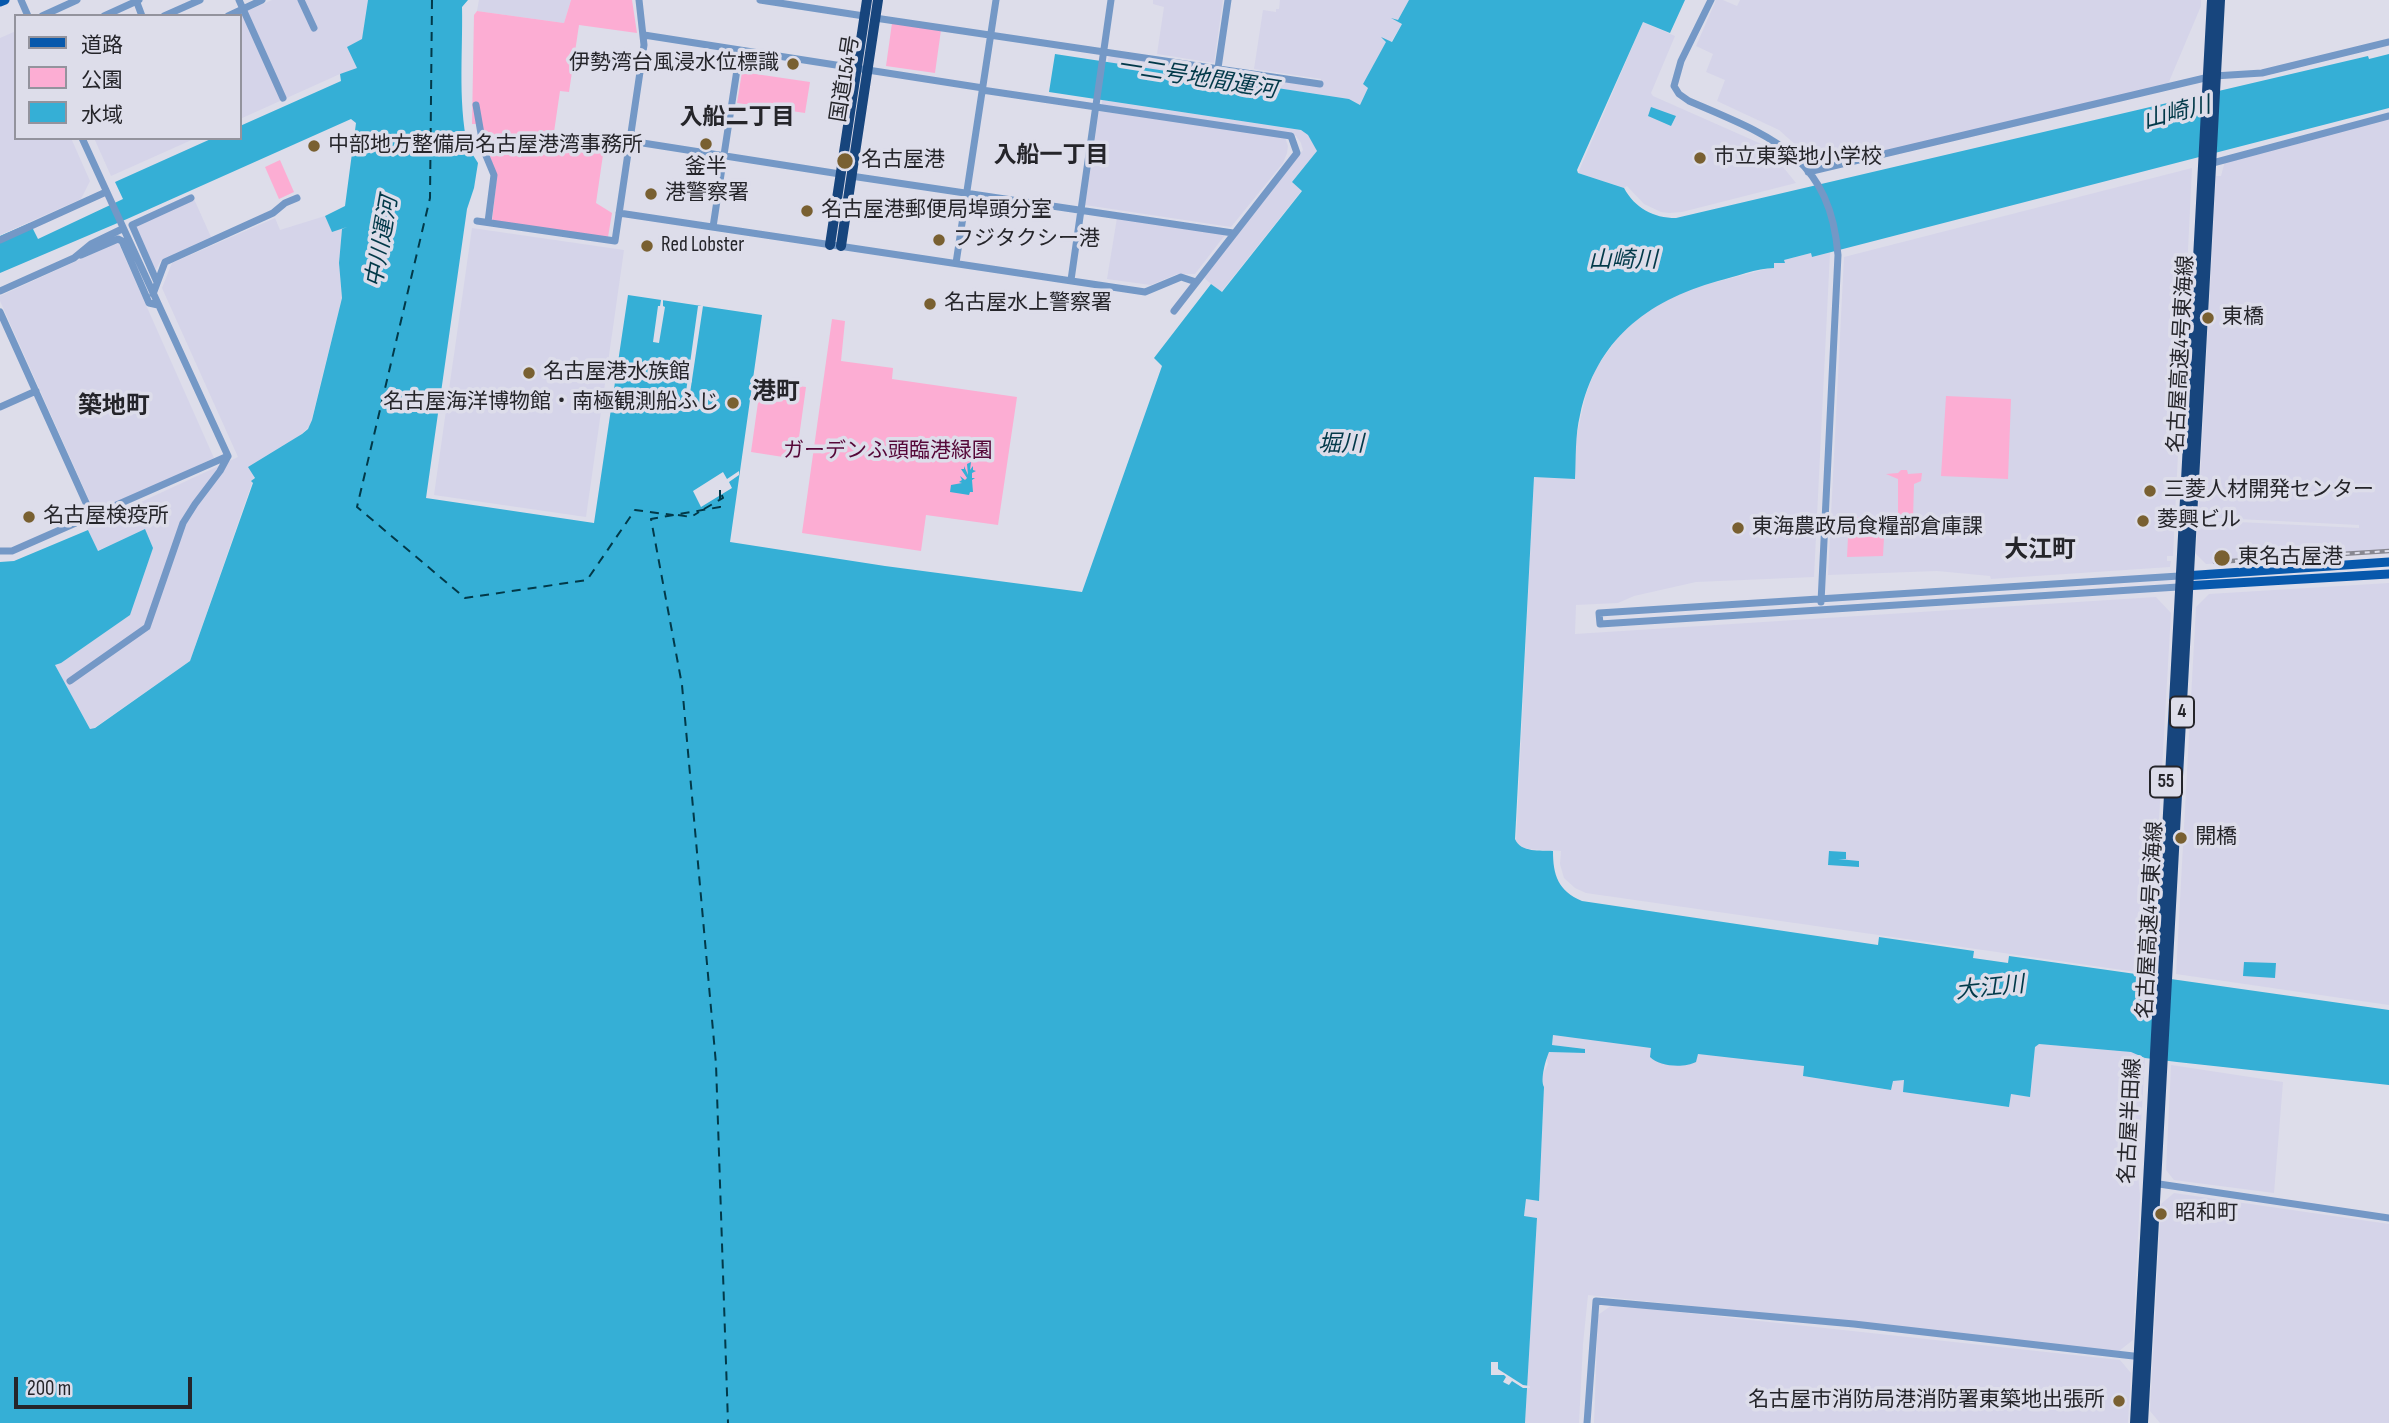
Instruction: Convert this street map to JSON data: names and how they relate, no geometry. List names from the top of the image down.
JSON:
{
  "streets": {
    "highway": ["国道154号", "名古屋高速4号東海線", "4"],
    "main road": ["55", "名古屋半田線"]
  },
  "crossings": [
    ["名古屋高速4号東海線", "名古屋半田線"]
  ],
  "districts": [
    "入船二丁目",
    "入船一丁目",
    "港町",
    "築地町",
    "大江町"
  ],
  "water": [
    "一二号地間運河",
    "山崎川",
    "中川運河",
    "堀川",
    "大江川"
  ],
  "parks": ["ガーデンふ頭臨港緑園"],
  "places": [
    "伊勢湾台風浸水位標識",
    "釜半",
    "中部地方整備局名古屋港湾事務所",
    "市立東築地小学校",
    "名古屋港",
    "港警察署",
    "名古屋港郵便局埠頭分室",
    "フジタクシー港",
    "Red Lobster",
    "名古屋水上警察署",
    "東橋",
    "名古屋港水族館",
    "名古屋海洋博物館・南極観測船ふじ",
    "三菱人材開発センター",
    "名古屋検疫所",
    "菱興ビル",
    "東海農政局食糧部倉庫課",
    "東名古屋港",
    "開橋",
    "昭和町",
    "名古屋市消防局港消防署東築地出張所"
  ],
  "legend": ["道路", "公園", "水域"],
  "scale_bar": "200 m"
}
